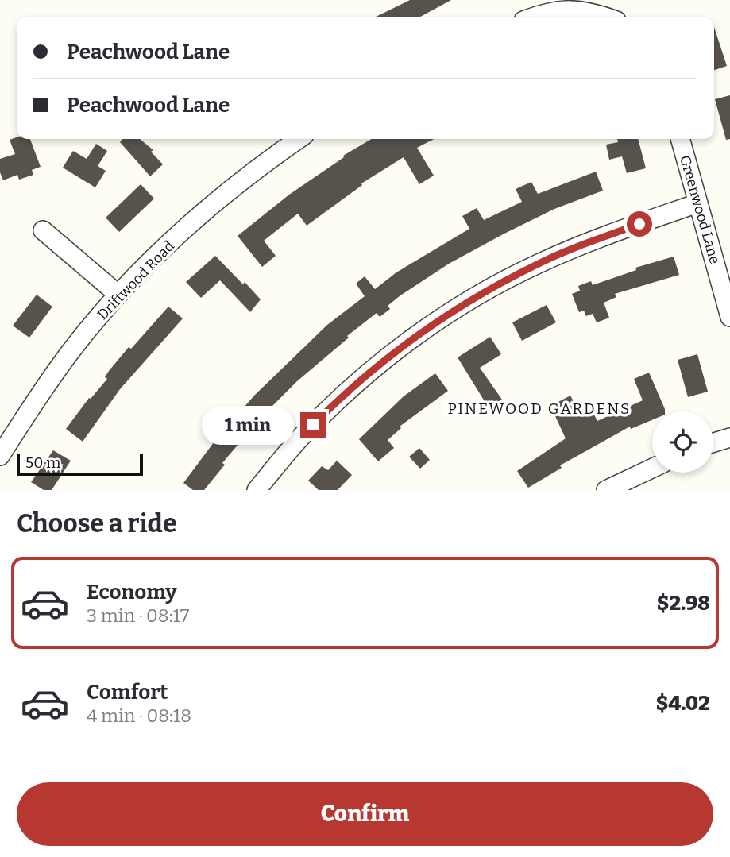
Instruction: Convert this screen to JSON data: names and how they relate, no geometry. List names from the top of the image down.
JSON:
{
  "streets": {
    "street": ["Greenwood Lane", "Driftwood Road"]
  },
  "districts": ["PINEWOOD GARDENS"],
  "scale_bar": "50 m",
  "page": {
    "banner": ["Peachwood Lane", "Peachwood Lane"],
    "bubble": "1 min",
    "scale": "50 m",
    "heading": "Choose a ride",
    "list": [
      {
        "name": "Economy",
        "note": "3 min · 08:17",
        "value": "$2.98"
      },
      {
        "name": "Comfort",
        "note": "4 min · 08:18",
        "value": "$4.02"
      }
    ],
    "buttons": "Confirm"
  }
}
